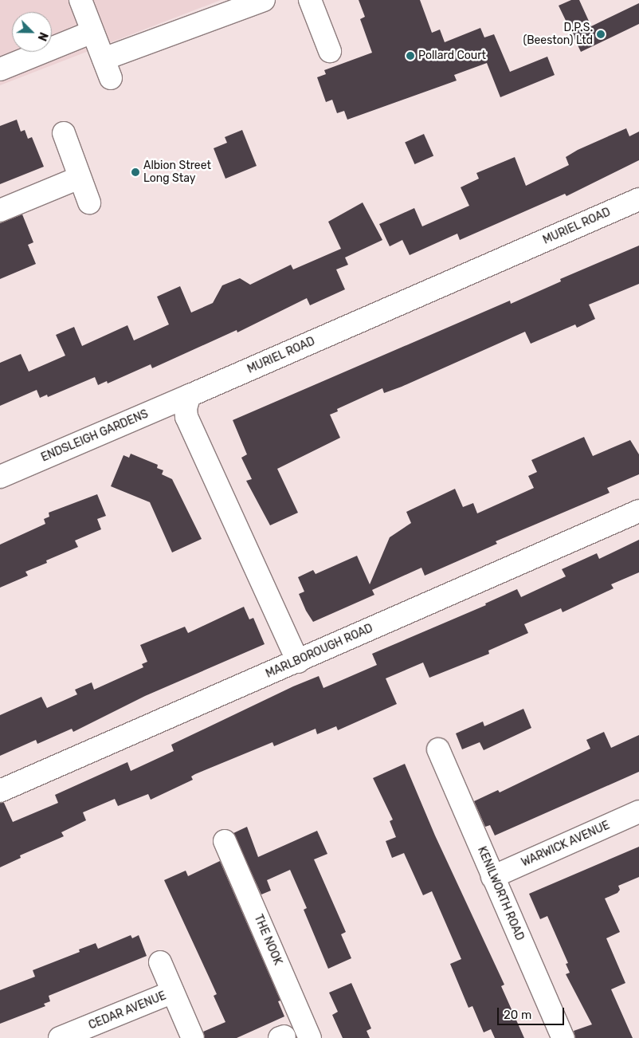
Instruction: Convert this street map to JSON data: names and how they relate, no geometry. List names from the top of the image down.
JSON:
{
  "streets": {
    "street": [
      "MURIEL ROAD",
      "ENDSLEIGH GARDENS",
      "MARLBOROUGH ROAD",
      "WARWICK AVENUE",
      "KENILWORTH ROAD",
      "THE NOOK",
      "CEDAR AVENUE"
    ]
  },
  "crossings": [
    ["MURIEL ROAD", "ENDSLEIGH GARDENS"],
    ["WARWICK AVENUE", "KENILWORTH ROAD"]
  ],
  "places": ["D.P.S. (Beeston) Ltd", "Pollard Court", "Albion Street Long Stay"],
  "scale_bar": "20 m",
  "north": "bottom right"
}
